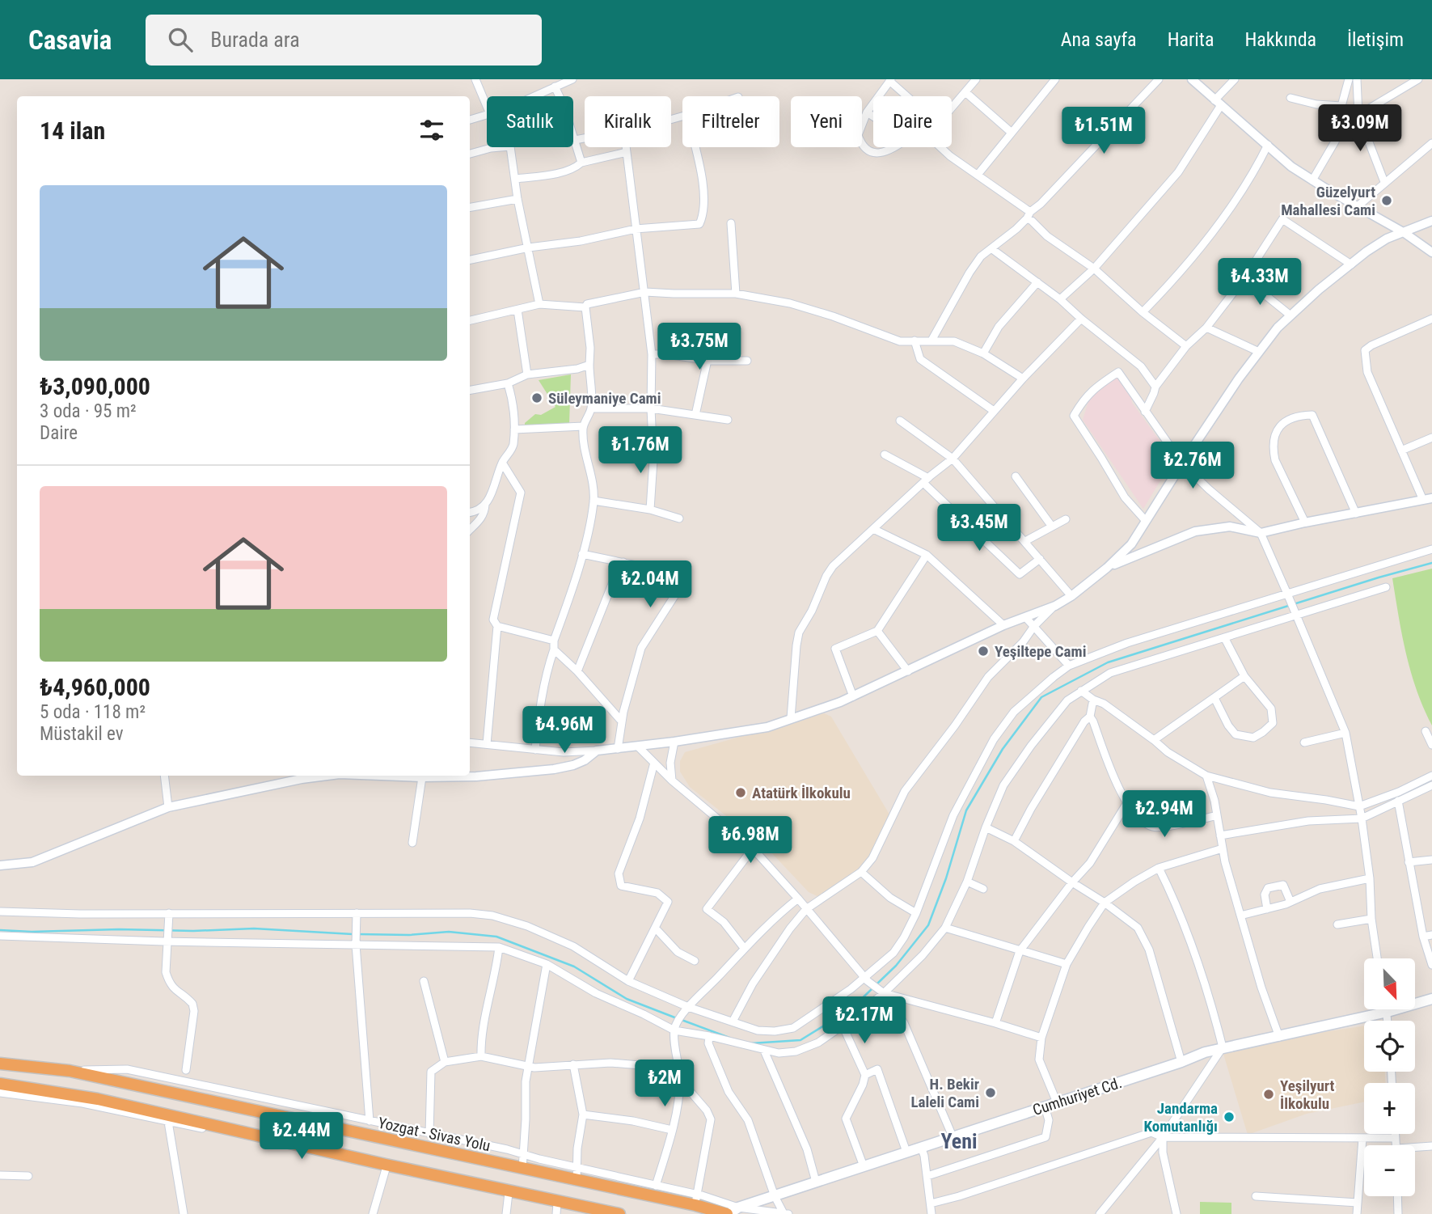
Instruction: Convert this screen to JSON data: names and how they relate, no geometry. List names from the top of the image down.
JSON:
{
  "streets": {
    "highway": ["Yozgat - Sivas Yolu"],
    "main road": ["Cumhuriyet Cd."]
  },
  "crossings": [
    ["Cumhuriyet Cd.", "Yozgat - Sivas Yolu"]
  ],
  "districts": ["Yeni"],
  "places": [
    "Güzelyurt Mahallesi Cami",
    "Süleymaniye Cami",
    "Yeşiltepe Cami",
    "Atatürk İlkokulu",
    "H. Bekir Laleli Cami",
    "Yeşilyurt İlkokulu",
    "Jandarma Komutanlığı"
  ],
  "north": "bottom right",
  "page": {
    "header": "Casavia",
    "search": "Burada ara",
    "nav": [
      "Ana sayfa",
      "Harita",
      "Hakkında",
      "İletişim"
    ],
    "chip": [
      "Satılık",
      "Kiralık",
      "Filtreler",
      "Yeni",
      "Daire"
    ],
    "heading": "14 ilan",
    "price": [
      "₺3.09M",
      "₺1.51M",
      "₺4.33M",
      "₺3.75M",
      "₺1.76M",
      "₺2.76M",
      "₺3.45M",
      "₺2.04M",
      "₺4.96M",
      "₺2.94M",
      "₺6.98M",
      "₺2.17M",
      "₺2M",
      "₺2.44M"
    ],
    "list": [
      {
        "name": "₺3,090,000",
        "note": "3 oda · 95 m² · Daire"
      },
      {
        "name": "₺4,960,000",
        "note": "5 oda · 118 m² · Müstakil ev"
      }
    ],
    "map_buttons": ["+", "−"]
  }
}
